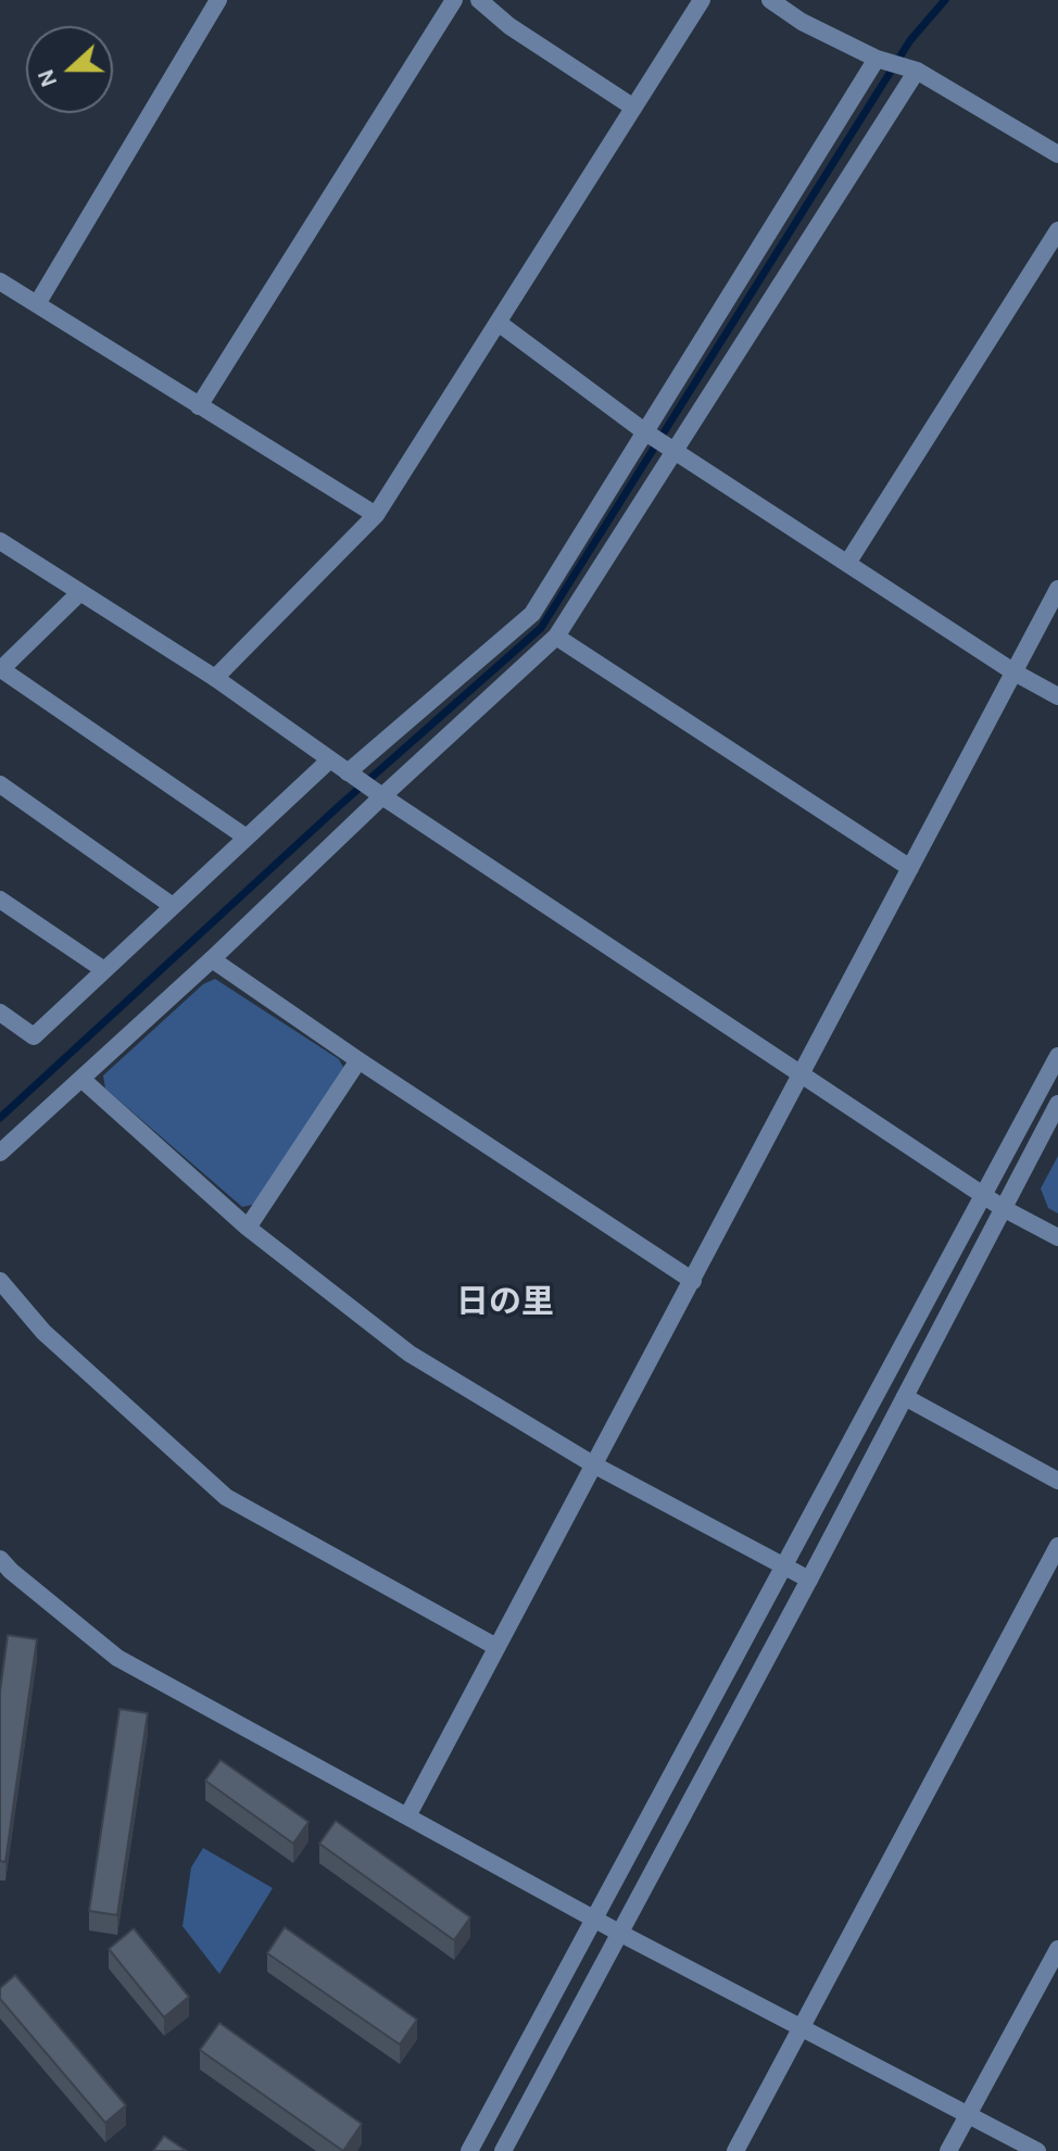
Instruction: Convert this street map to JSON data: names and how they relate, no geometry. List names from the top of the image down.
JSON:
{
  "districts": ["日の里"],
  "north": "left"
}
